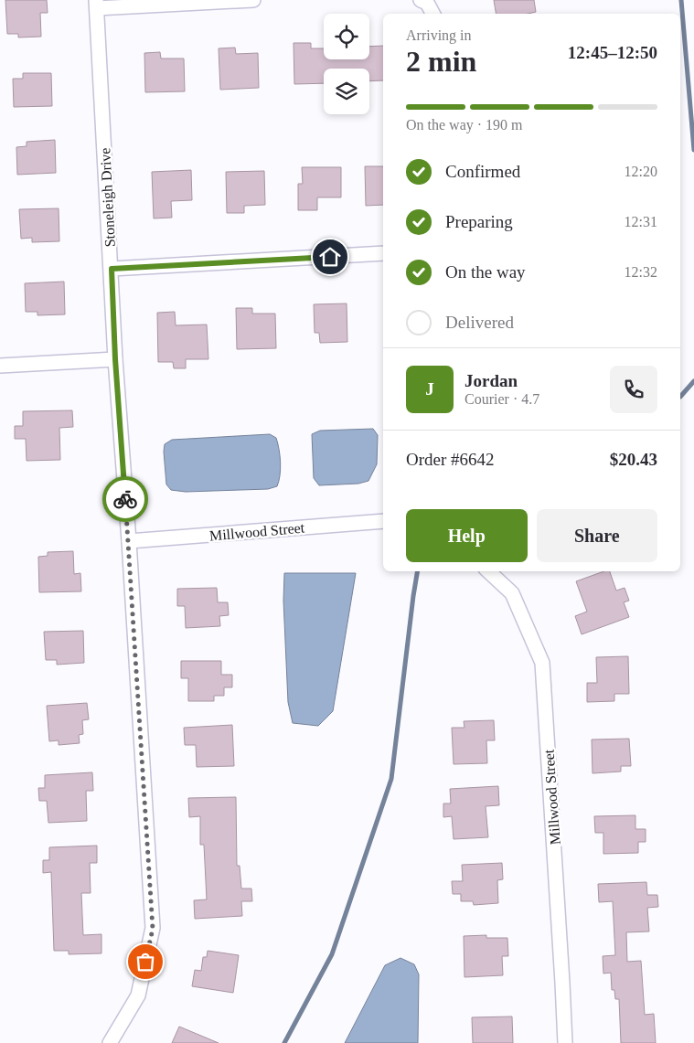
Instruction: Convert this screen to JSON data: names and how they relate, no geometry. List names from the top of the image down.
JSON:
{
  "streets": {
    "street": ["Stoneleigh Drive", "Millwood Street"]
  },
  "crossings": [
    ["Stoneleigh Drive", "Millwood Street"]
  ],
  "page": {
    "heading": ["2 min", "Arriving in", "12:45–12:50"],
    "panel": [
      "Jordan",
      "Courier · 4.7",
      "Order #6642",
      "$20.43"
    ],
    "bar": "On the way · 190 m",
    "list": [
      ["Confirmed", "12:20"],
      ["Preparing", "12:31"],
      ["On the way", "12:32"],
      "Delivered"
    ],
    "round": "J",
    "buttons": ["Help", "Share"]
  }
}
